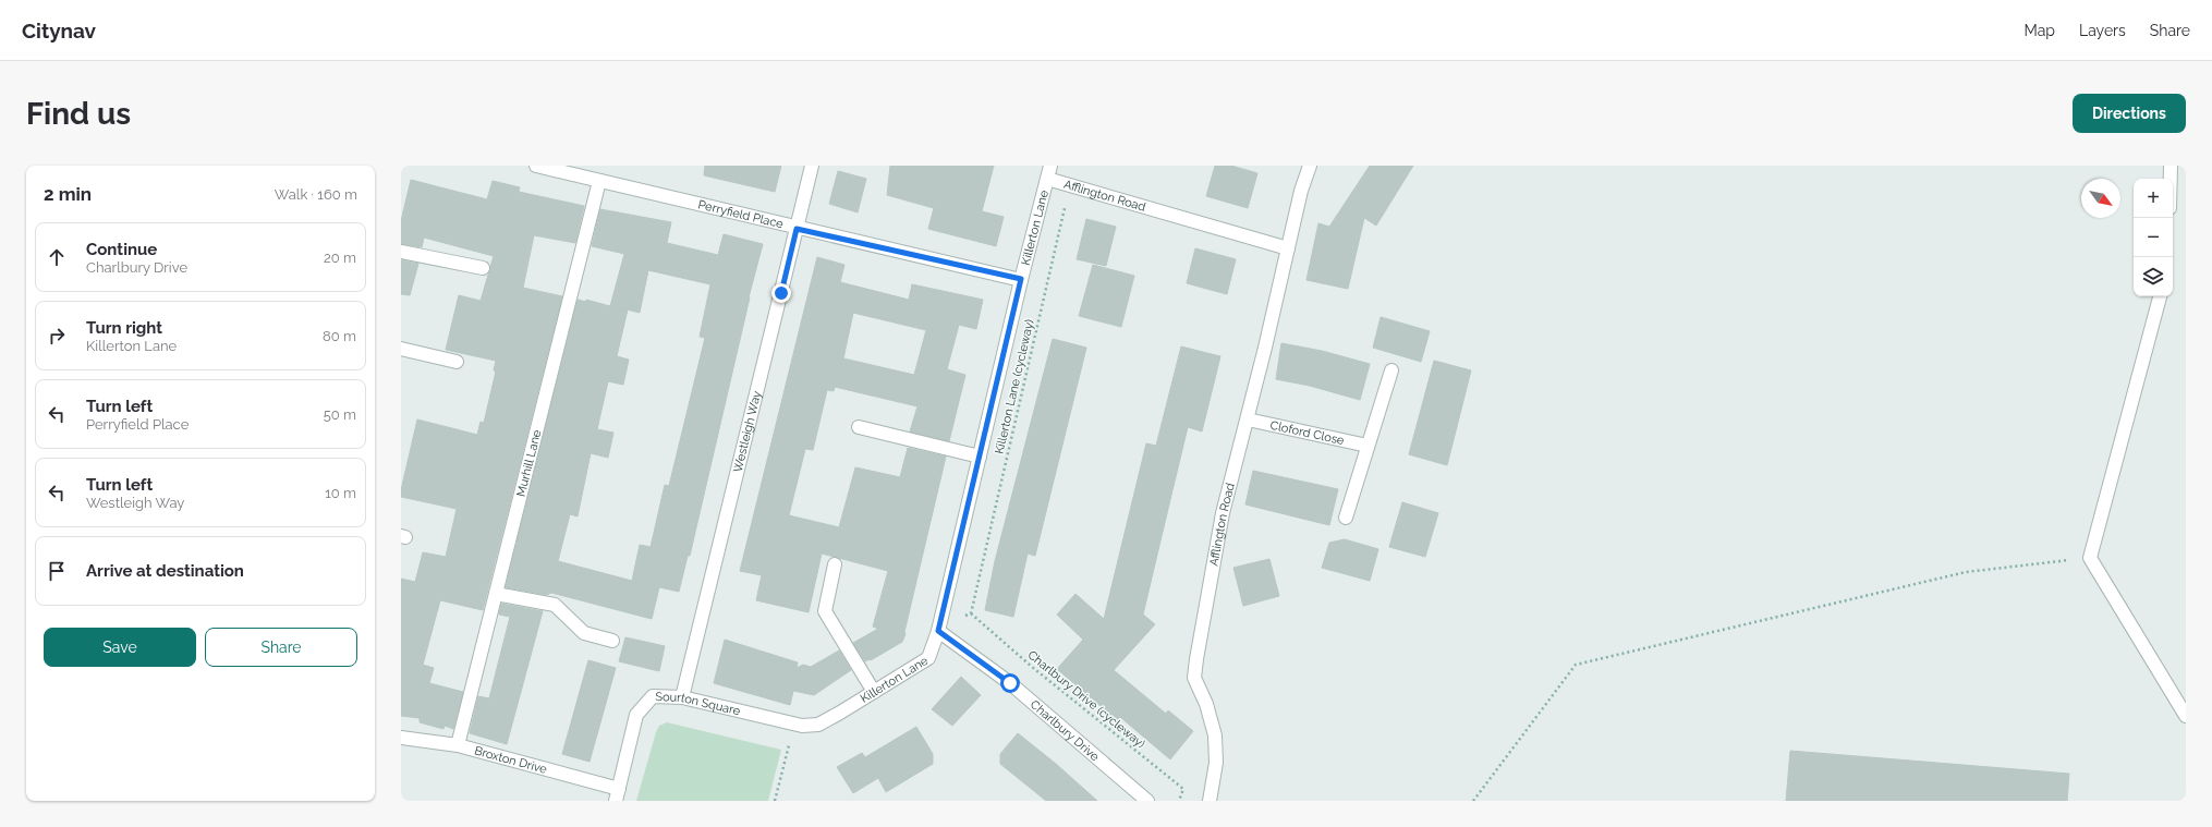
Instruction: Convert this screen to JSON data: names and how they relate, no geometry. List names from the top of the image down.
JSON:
{
  "streets": {
    "street": [
      "Afflington Road",
      "Perryfield Place",
      "Killerton Lane",
      "Westleigh Way",
      "Cloford Close",
      "Murhill Lane",
      "Sourton Square",
      "Charlbury Drive",
      "Broxton Drive"
    ],
    "path": ["Killerton Lane (cycleway)", "Charlbury Drive (cycleway)"]
  },
  "crossings": [
    ["Afflington Road", "Killerton Lane"],
    ["Afflington Road", "Killerton Lane (cycleway)"],
    ["Afflington Road", "Cloford Close"],
    ["Perryfield Place", "Killerton Lane"],
    ["Perryfield Place", "Westleigh Way"],
    ["Perryfield Place", "Murhill Lane"],
    ["Killerton Lane", "Sourton Square"],
    ["Killerton Lane", "Charlbury Drive"],
    ["Killerton Lane (cycleway)", "Charlbury Drive (cycleway)"],
    ["Westleigh Way", "Sourton Square"],
    ["Murhill Lane", "Broxton Drive"],
    ["Sourton Square", "Broxton Drive"]
  ],
  "north": "bottom right",
  "page": {
    "header": "Citynav",
    "nav": ["Map", "Layers", "Share"],
    "buttons": [
      "Directions",
      ["Save", "Share"]
    ],
    "title": "Find us",
    "heading": ["2 min", "Walk · 160 m"],
    "map_buttons": ["+", "−"],
    "list": [
      ["Continue", "Charlbury Drive", "20 m"],
      ["Turn right", "Killerton Lane", "80 m"],
      ["Turn left", "Perryfield Place", "50 m"],
      ["Turn left", "Westleigh Way", "10 m"],
      "Arrive at destination"
    ]
  }
}
